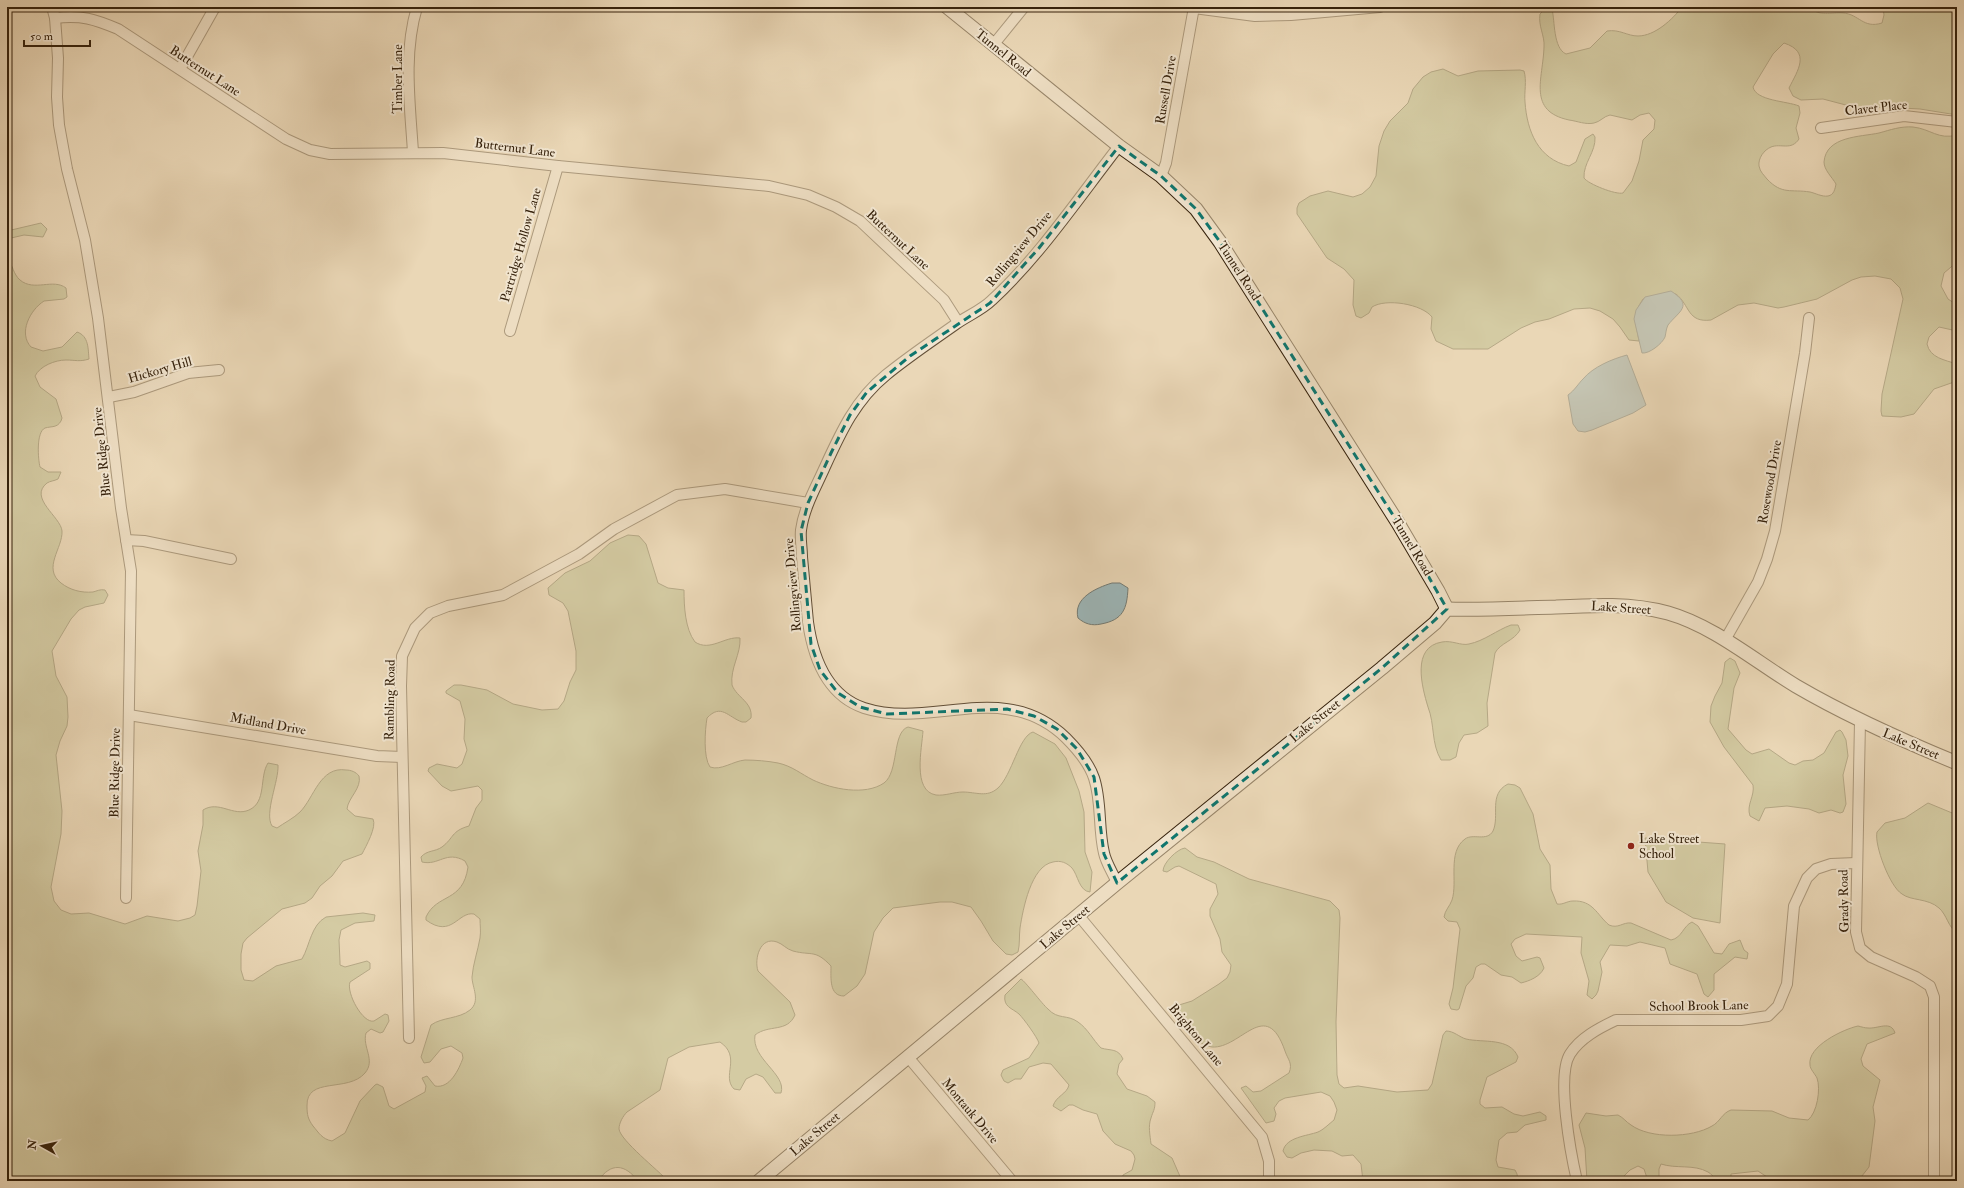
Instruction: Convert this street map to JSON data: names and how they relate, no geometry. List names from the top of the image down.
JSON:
{
  "streets": {
    "main road": ["Tunnel Road", "Lake Street"],
    "street": [
      "Butternut Lane",
      "Timber Lane",
      "Russell Drive",
      "Clavet Place",
      "Partridge Hollow Lane",
      "Rollingview Drive",
      "Hickory Hill",
      "Blue Ridge Drive",
      "Rosewood Drive",
      "Rambling Road",
      "Midland Drive",
      "Grady Road",
      "School Brook Lane",
      "Brighton Lane",
      "Montauk Drive"
    ]
  },
  "crossings": [
    ["Tunnel Road", "Russell Drive"],
    ["Tunnel Road", "Rollingview Drive"],
    ["Tunnel Road", "Lake Street"],
    ["Butternut Lane", "Timber Lane"],
    ["Butternut Lane", "Partridge Hollow Lane"],
    ["Butternut Lane", "Rollingview Drive"],
    ["Butternut Lane", "Blue Ridge Drive"],
    ["Rollingview Drive", "Lake Street"],
    ["Rollingview Drive", "Rambling Road"],
    ["Hickory Hill", "Blue Ridge Drive"],
    ["Blue Ridge Drive", "Midland Drive"],
    ["Rosewood Drive", "Lake Street"],
    ["Lake Street", "Grady Road"],
    ["Lake Street", "Brighton Lane"],
    ["Lake Street", "Montauk Drive"],
    ["Rambling Road", "Midland Drive"],
    ["Grady Road", "School Brook Lane"]
  ],
  "places": ["Lake Street School"],
  "scale_bar": "50 m",
  "north": "left"
}
